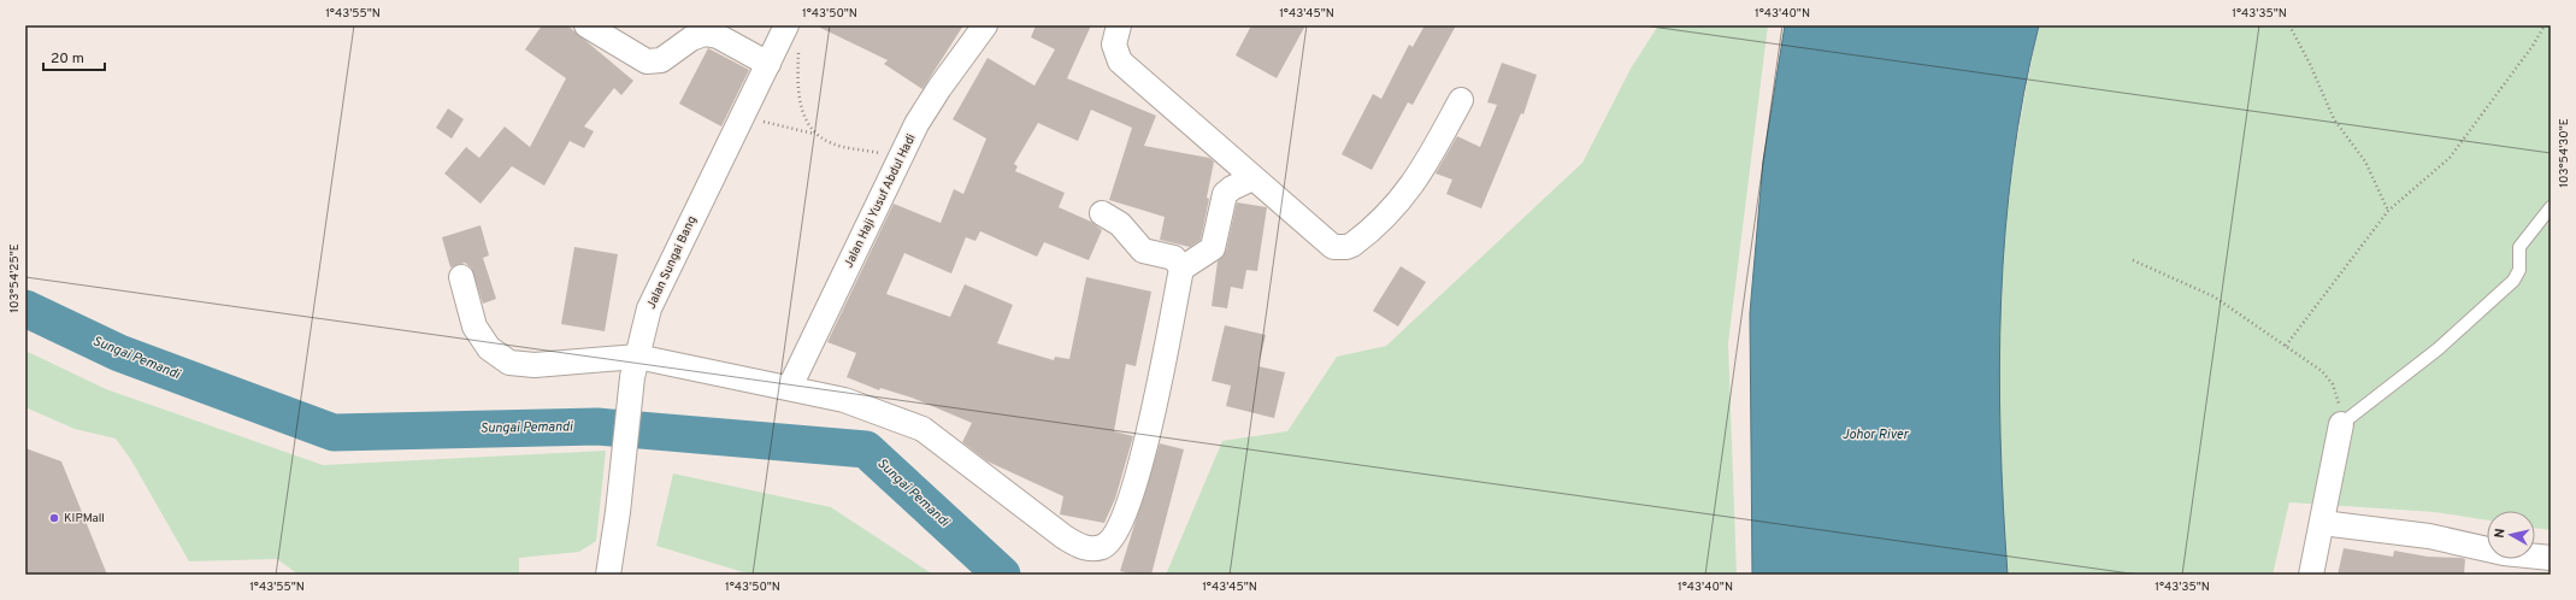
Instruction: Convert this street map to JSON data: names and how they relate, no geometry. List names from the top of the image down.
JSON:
{
  "streets": {
    "street": ["Jalan Haji Yusuf Abdul Hadi", "Jalan Sungai Bang"]
  },
  "water": ["Sungai Pemandi", "Johor River"],
  "places": ["KIPMall"],
  "scale_bar": "20 m",
  "north": "left",
  "coordinates": [
    "1°43'55\"N",
    "1°43'50\"N",
    "1°43'45\"N",
    "1°43'40\"N",
    "1°43'35\"N",
    "103°54'30\"E",
    "103°54'25\"E"
  ]
}
